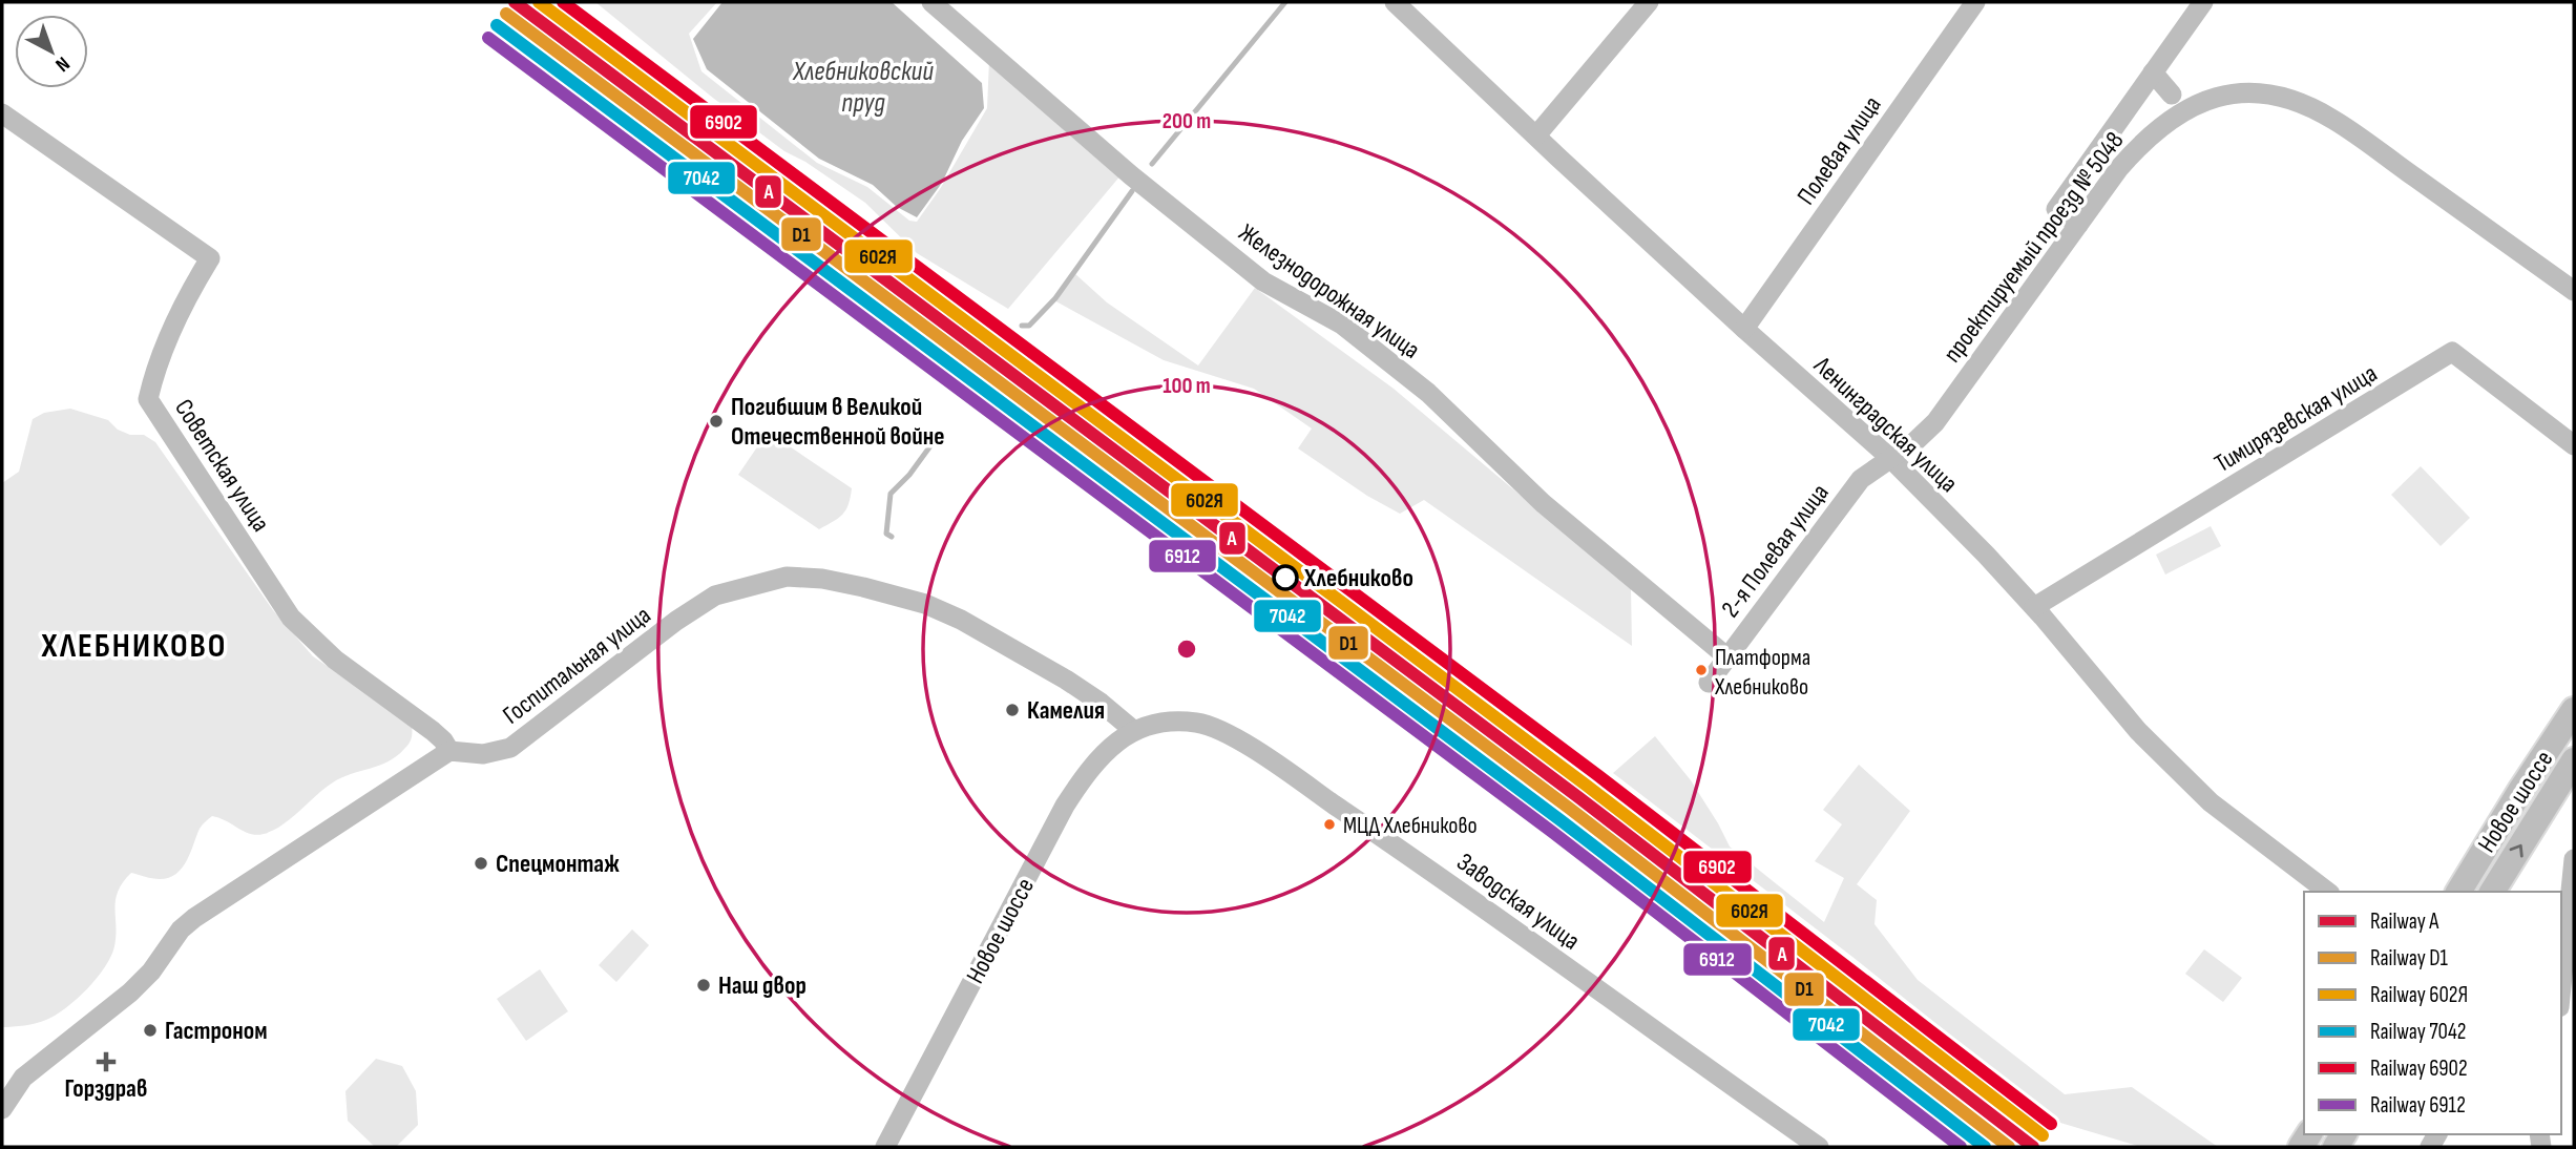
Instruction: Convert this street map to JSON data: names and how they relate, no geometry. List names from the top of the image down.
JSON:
{
  "streets": {
    "main road": ["Новое шоссе"],
    "street": [
      "Полевая улица",
      "проектируемый проезд № 5048",
      "Железнодорожная улица",
      "Тимирязевская улица",
      "Ленинградская улица",
      "Советская улица",
      "2-я Полевая улица",
      "Госпитальная улица",
      "Заводская улица"
    ]
  },
  "crossings": [
    ["Полевая улица", "Ленинградская улица"],
    ["проектируемый проезд № 5048", "Ленинградская улица"],
    ["проектируемый проезд № 5048", "2-я Полевая улица"],
    ["Железнодорожная улица", "2-я Полевая улица"],
    ["Тимирязевская улица", "Ленинградская улица"],
    ["Ленинградская улица", "2-я Полевая улица"],
    ["Советская улица", "Госпитальная улица"],
    ["Госпитальная улица", "Новое шоссе"],
    ["Госпитальная улица", "Заводская улица"],
    ["Новое шоссе", "Заводская улица"]
  ],
  "districts": ["ХЛЕБНИКОВО"],
  "water": ["Хлебниковский пруд"],
  "places": {
    "other": [
      "Погибшим в Великой Отечественной войне",
      "Хлебниково",
      "Платформа Хлебниково",
      "Камелия",
      "МЦД Хлебниково",
      "Спецмонтаж",
      "Наш двор",
      "Гастроном"
    ],
    "health": ["Горздрав"]
  },
  "lines": [
    "rail line A",
    "rail line 602Я",
    "rail line 6902",
    "rail line D1",
    "rail line 7042",
    "rail line 6912"
  ],
  "legend": [
    "Railway A",
    "Railway D1",
    "Railway 602Я",
    "Railway 7042",
    "Railway 6902",
    "Railway 6912"
  ],
  "north": "bottom right",
  "rings": ["200 m", "100 m"]
}
